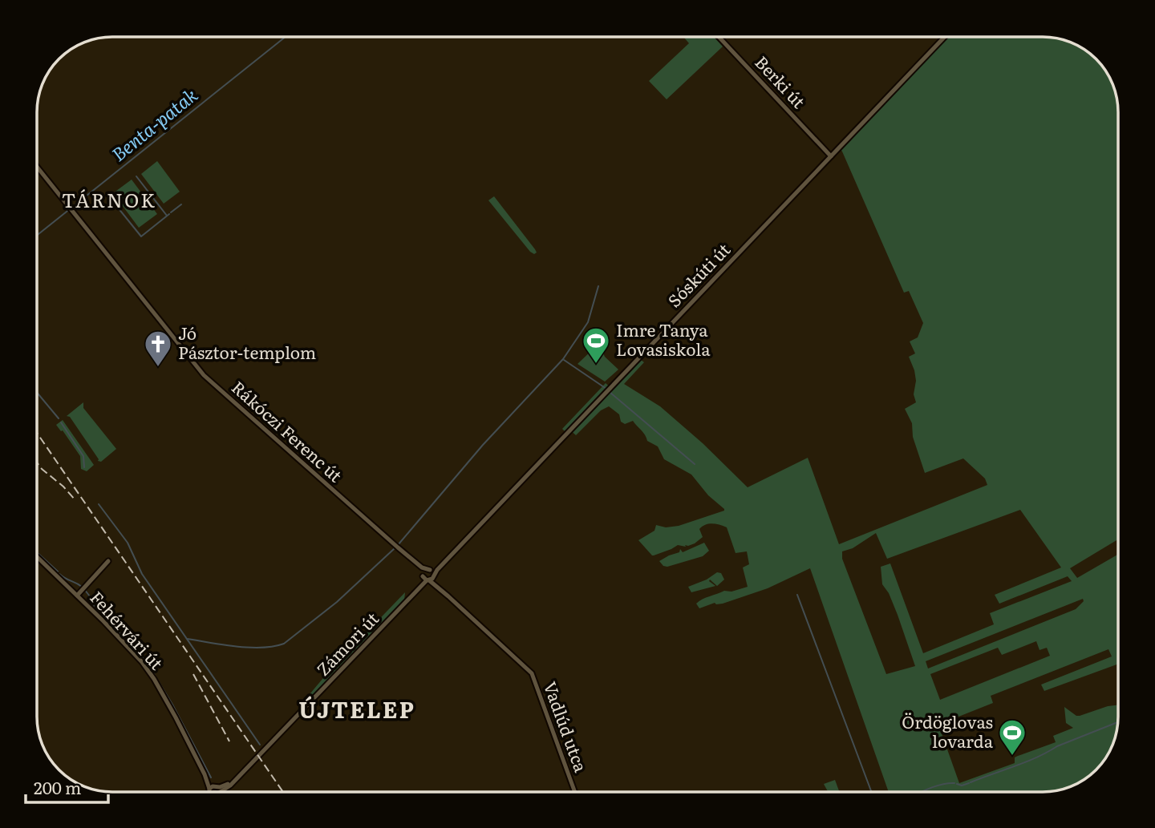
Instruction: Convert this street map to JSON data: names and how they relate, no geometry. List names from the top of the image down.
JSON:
{
  "streets": {
    "main road": [
      "Berki út",
      "Sóskúti út",
      "Rákóczi Ferenc út",
      "Fehérvári út",
      "Zámori út",
      "Vadlúd utca"
    ]
  },
  "crossings": [
    ["Berki út", "Sóskúti út"],
    ["Sóskúti út", "Zámori út"],
    ["Sóskúti út", "Vadlúd utca"],
    ["Rákóczi Ferenc út", "Vadlúd utca"],
    ["Zámori út", "Vadlúd utca"]
  ],
  "districts": ["TÁRNOK", "ÚJTELEP"],
  "water": ["Benta-patak"],
  "places": {
    "sports": ["Imre Tanya Lovasiskola", "Ördöglovas lovarda"],
    "church": ["Jó Pásztor-templom"]
  },
  "scale_bar": "200 m"
}
